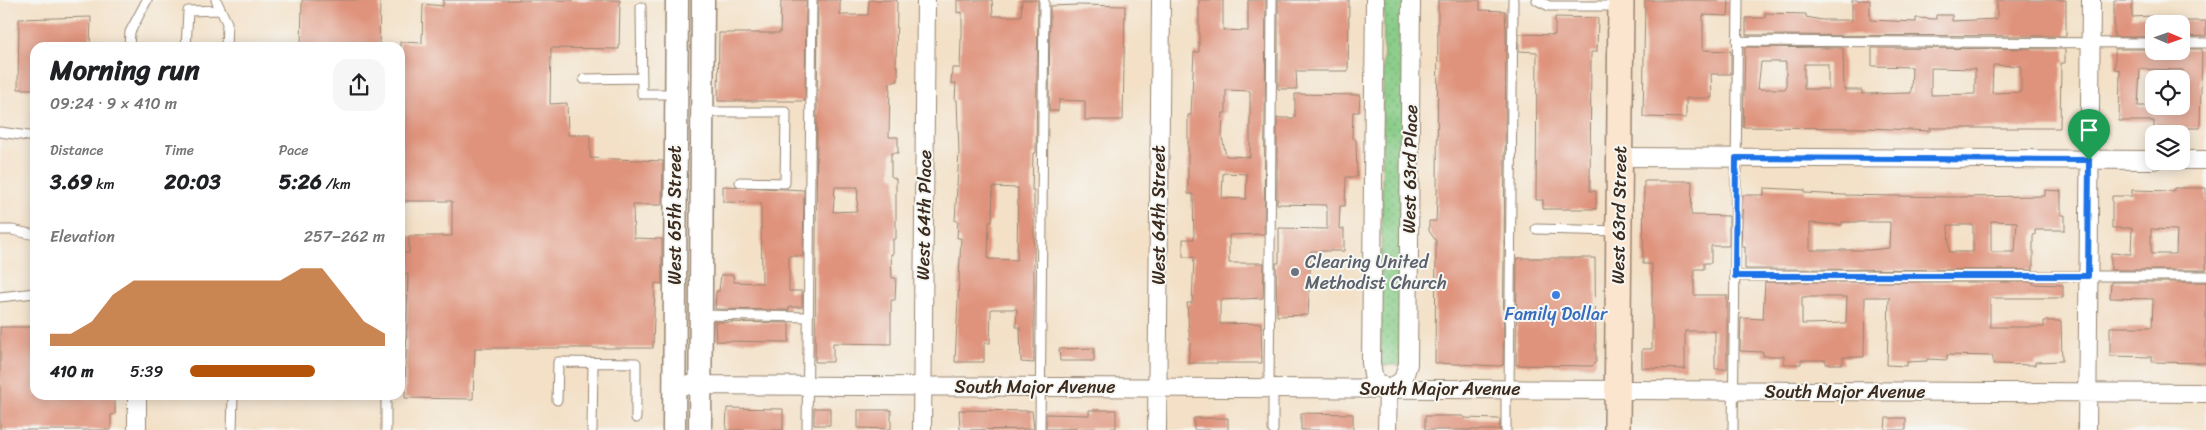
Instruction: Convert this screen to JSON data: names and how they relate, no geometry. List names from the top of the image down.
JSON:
{
  "streets": {
    "main road": ["West 63rd Street"],
    "street": [
      "West 63rd Place",
      "West 65th Street",
      "West 64th Place",
      "West 64th Street",
      "South Major Avenue"
    ]
  },
  "crossings": [
    ["West 63rd Place", "South Major Avenue"],
    ["West 65th Street", "South Major Avenue"],
    ["West 64th Place", "South Major Avenue"],
    ["West 64th Street", "South Major Avenue"],
    ["West 63rd Street", "South Major Avenue"]
  ],
  "places": ["Clearing United Methodist Church", "Family Dollar"],
  "north": "right",
  "page": {
    "heading": ["Morning run", "09:24 · 9 × 410 m"],
    "stats": [
      ["Distance", "3.69 km"],
      ["Time", "20:03"],
      ["Pace", "5:26 /km"]
    ],
    "chart": ["Elevation", "257–262 m"],
    "list": [
      {
        "name": "410 m",
        "note": "5:39"
      }
    ]
  }
}
